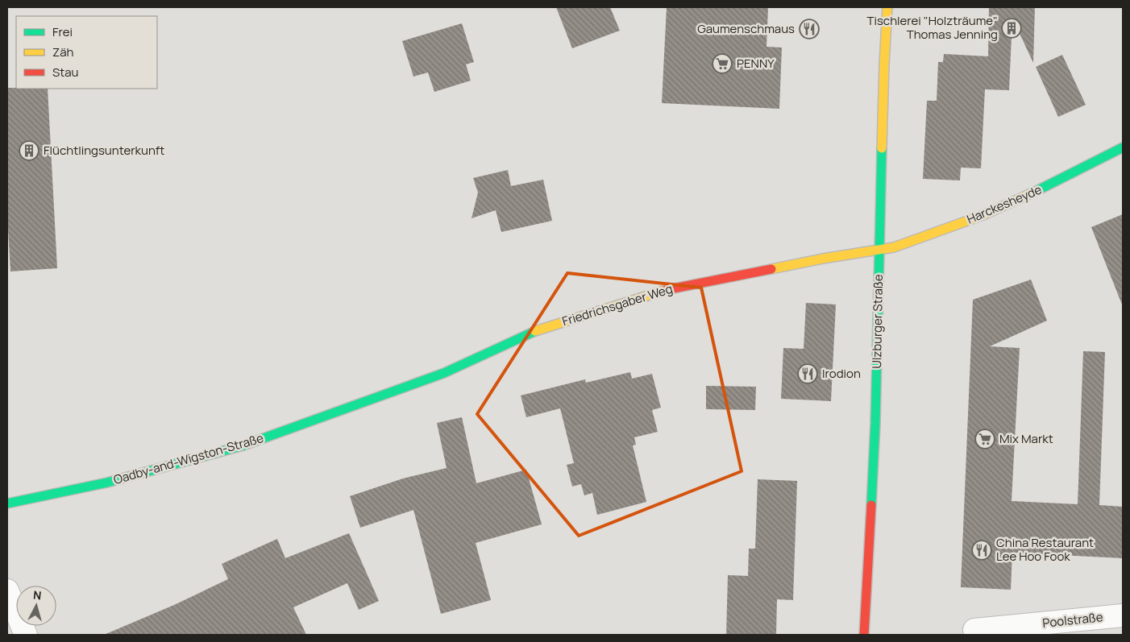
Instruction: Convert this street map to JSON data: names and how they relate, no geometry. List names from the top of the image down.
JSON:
{
  "streets": {
    "main road": [
      "Harckesheyde",
      "Friedrichsgaber Weg",
      "Ulzburger Straße",
      "Oadby-and-Wigston-Straße"
    ],
    "street": ["Poolstraße"]
  },
  "crossings": [
    ["Harckesheyde", "Friedrichsgaber Weg"],
    ["Harckesheyde", "Ulzburger Straße"],
    ["Friedrichsgaber Weg", "Ulzburger Straße"],
    ["Friedrichsgaber Weg", "Oadby-and-Wigston-Straße"]
  ],
  "places": {
    "building": ["Tischlerei \"Holzträume\" Thomas Jenning", "Flüchtlingsunterkunft"],
    "restaurant": ["Gaumenschmaus", "Irodion", "China Restaurant Lee Hoo Fook"],
    "supermarket": ["PENNY", "Mix Markt"]
  },
  "legend": ["Frei", "Zäh", "Stau"],
  "north": "top"
}
